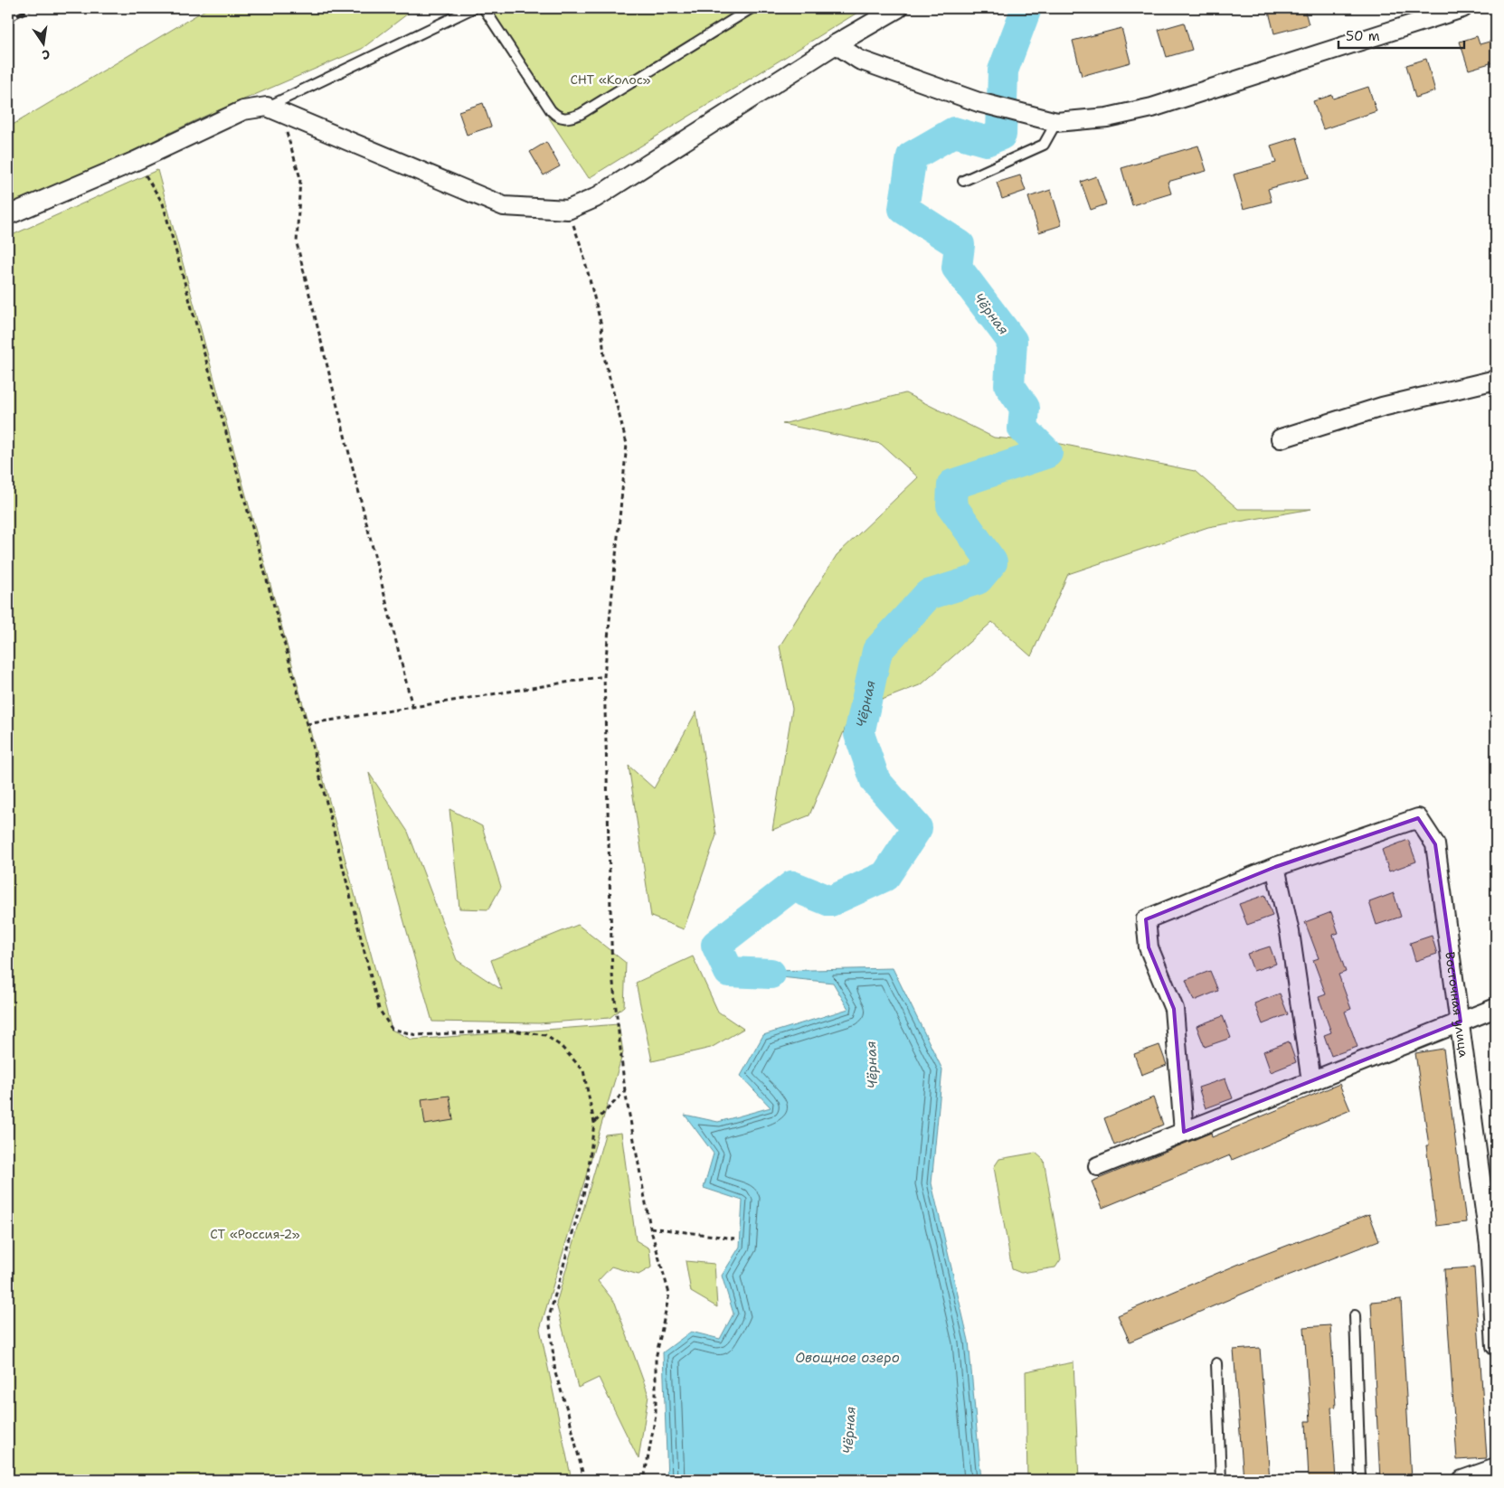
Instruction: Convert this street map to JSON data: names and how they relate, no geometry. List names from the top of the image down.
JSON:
{
  "streets": {
    "street": ["Восточная улица"]
  },
  "water": ["Чёрная", "Овощное озеро"],
  "parks": ["СНТ «Колос»", "СТ «Россия-2»"],
  "scale_bar": "50 m",
  "north": "bottom"
}
